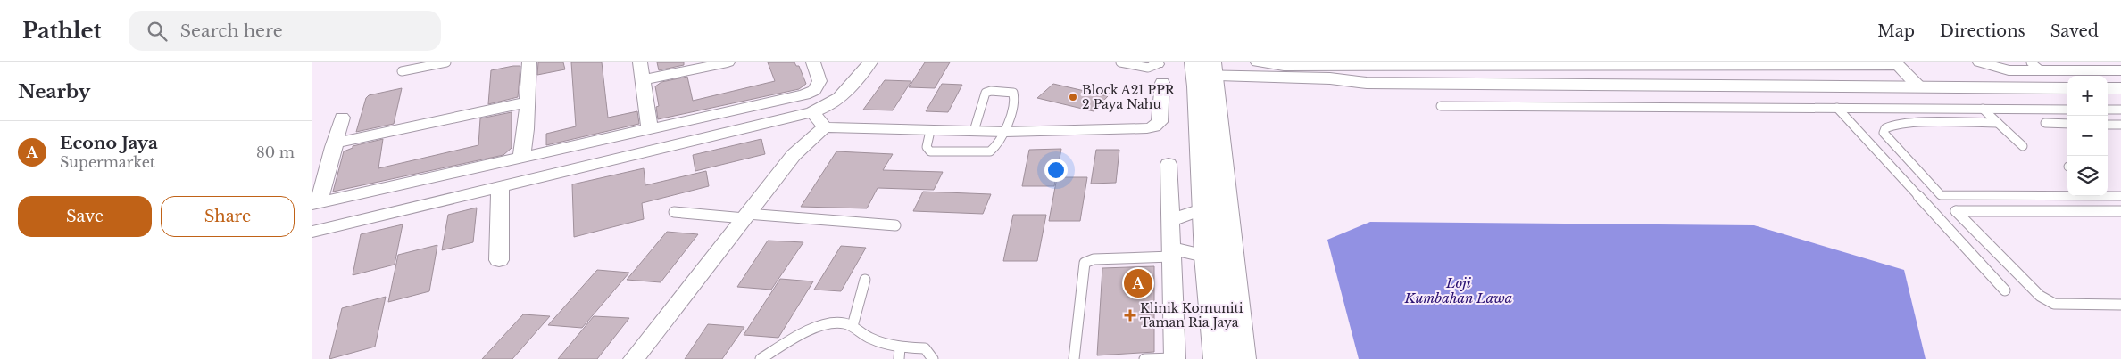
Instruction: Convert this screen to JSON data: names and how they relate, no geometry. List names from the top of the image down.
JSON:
{
  "water": ["Loji Kumbahan Lawa"],
  "places": {
    "other": ["Block A21 PPR 2 Paya Nahu"],
    "health": ["Klinik Komuniti Taman Ria Jaya"]
  },
  "page": {
    "header": "Pathlet",
    "search": "Search here",
    "nav": ["Map", "Directions", "Saved"],
    "heading": "Nearby",
    "map_buttons": ["+", "−"],
    "list": [
      {
        "mark": "A",
        "name": "Econo Jaya",
        "note": "Supermarket",
        "value": "80 m"
      }
    ],
    "buttons": ["Save", "Share"],
    "pins": "A"
  }
}
